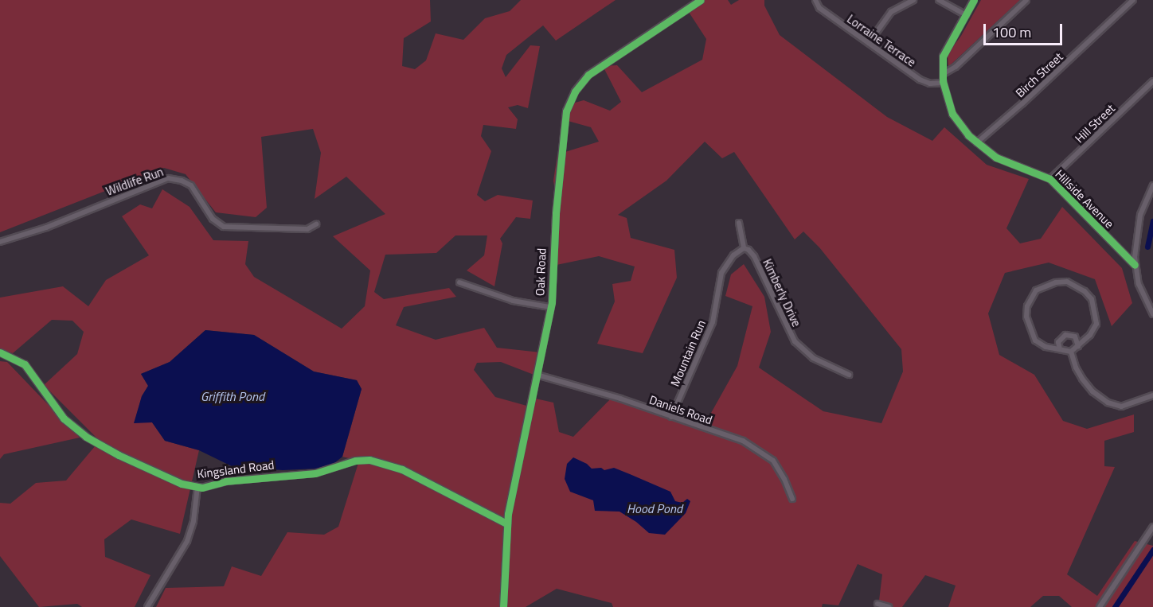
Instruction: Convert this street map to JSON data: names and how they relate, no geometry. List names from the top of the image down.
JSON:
{
  "streets": {
    "street": [
      "Lorraine Terrace",
      "Birch Street",
      "Hill Street",
      "Wildlife Run",
      "Hillside Avenue",
      "Oak Road",
      "Kimberly Drive",
      "Mountain Run",
      "Daniels Road",
      "Kingsland Road"
    ]
  },
  "crossings": [
    ["Lorraine Terrace", "Hillside Avenue"],
    ["Birch Street", "Hillside Avenue"],
    ["Hill Street", "Hillside Avenue"],
    ["Oak Road", "Daniels Road"],
    ["Oak Road", "Kingsland Road"],
    ["Kimberly Drive", "Mountain Run"],
    ["Mountain Run", "Daniels Road"]
  ],
  "water": ["Griffith Pond", "Hood Pond"],
  "scale_bar": "100 m"
}
